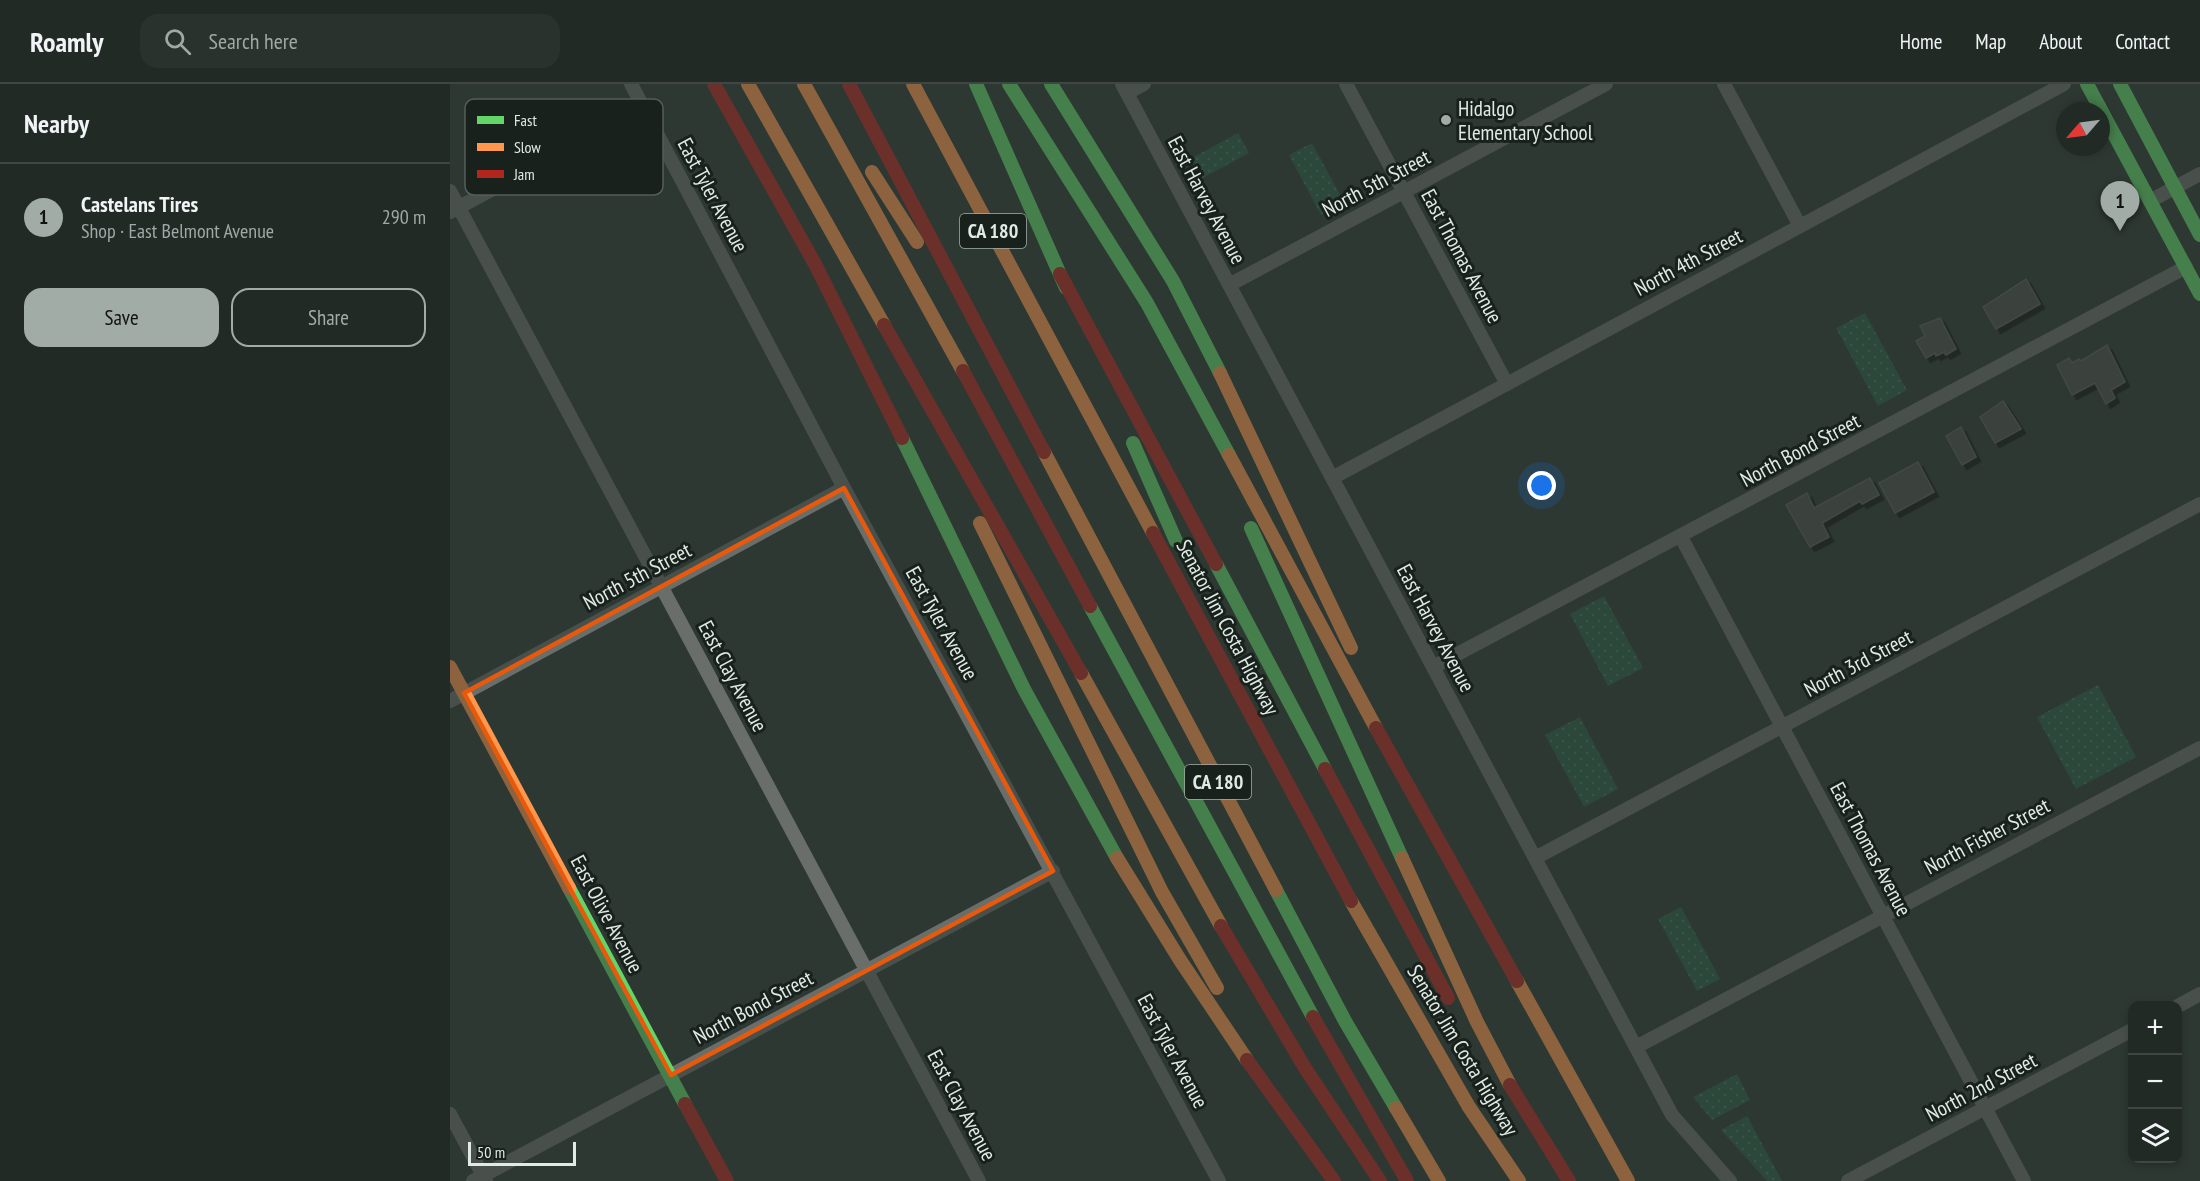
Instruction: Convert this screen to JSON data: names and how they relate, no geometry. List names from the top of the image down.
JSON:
{
  "streets": {
    "main road": ["CA 180", "Senator Jim Costa Highway", "East Olive Avenue"],
    "street": [
      "North 5th Street",
      "East Tyler Avenue",
      "East Harvey Avenue",
      "East Thomas Avenue",
      "North 4th Street",
      "North Bond Street",
      "North 3rd Street",
      "East Clay Avenue",
      "North Fisher Street",
      "North 2nd Street"
    ]
  },
  "crossings": [
    ["North 5th Street", "East Tyler Avenue"],
    ["North 5th Street", "East Harvey Avenue"],
    ["North 5th Street", "East Thomas Avenue"],
    ["North 5th Street", "East Clay Avenue"],
    ["North 5th Street", "East Olive Avenue"],
    ["East Tyler Avenue", "North Bond Street"],
    ["East Harvey Avenue", "North 4th Street"],
    ["East Harvey Avenue", "North Bond Street"],
    ["East Harvey Avenue", "North 3rd Street"],
    ["East Harvey Avenue", "North Fisher Street"],
    ["East Thomas Avenue", "North 4th Street"],
    ["East Thomas Avenue", "North Bond Street"],
    ["East Thomas Avenue", "North 3rd Street"],
    ["East Thomas Avenue", "North Fisher Street"],
    ["East Thomas Avenue", "North 2nd Street"],
    ["North Bond Street", "East Clay Avenue"],
    ["North Bond Street", "East Olive Avenue"]
  ],
  "places": ["Hidalgo Elementary School"],
  "legend": ["Fast", "Slow", "Jam"],
  "scale_bar": "50 m",
  "north": "bottom left",
  "page": {
    "header": "Roamly",
    "search": "Search here",
    "nav": [
      "Home",
      "Map",
      "About",
      "Contact"
    ],
    "heading": "Nearby",
    "list": [
      {
        "mark": "1",
        "name": "Castelans Tires",
        "note": "Shop · East Belmont Avenue",
        "value": "290 m"
      }
    ],
    "pins": "1",
    "buttons": ["Save", "Share"],
    "map_buttons": ["+", "−"],
    "scale": "50 m"
  }
}
